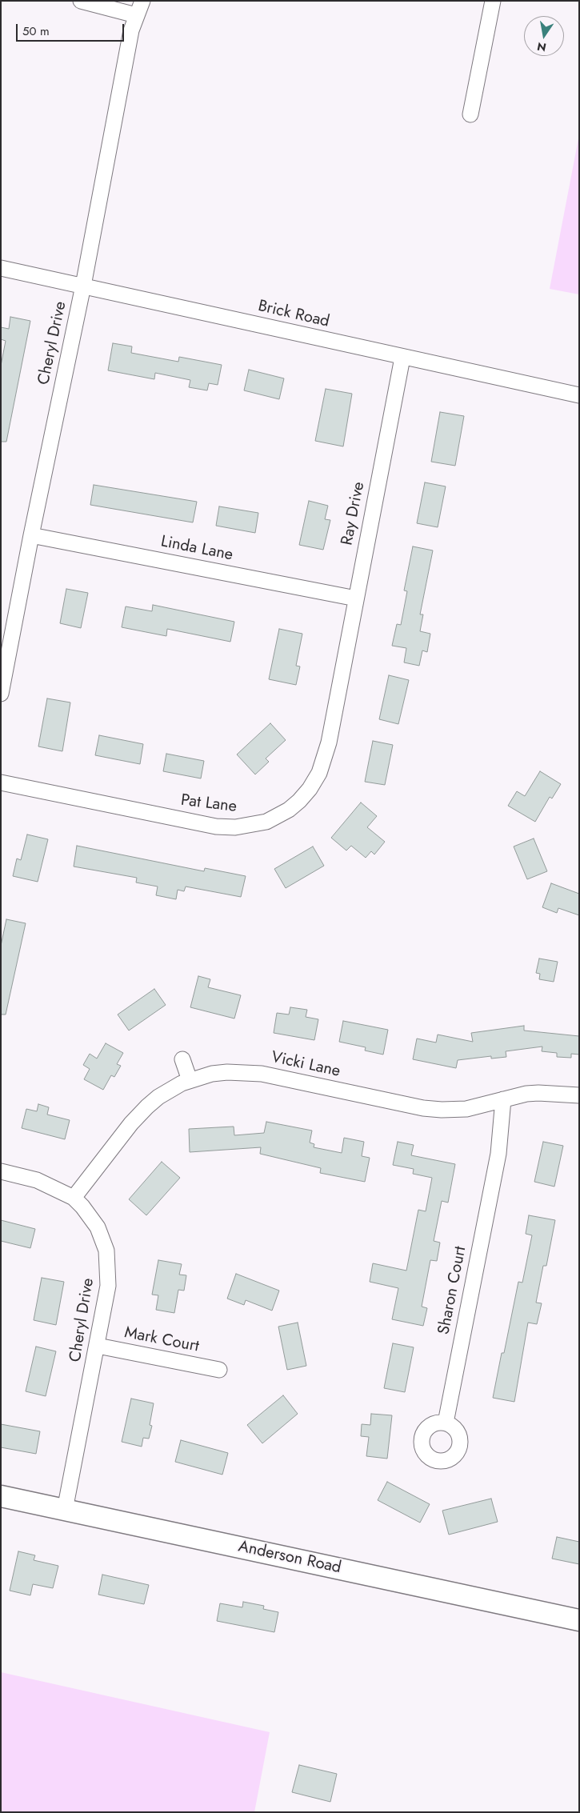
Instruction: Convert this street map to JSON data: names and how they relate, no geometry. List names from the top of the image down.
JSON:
{
  "streets": {
    "street": [
      "Brick Road",
      "Cheryl Drive",
      "Ray Drive",
      "Linda Lane",
      "Pat Lane",
      "Vicki Lane",
      "Sharon Court",
      "Mark Court",
      "Anderson Road"
    ]
  },
  "crossings": [
    ["Brick Road", "Cheryl Drive"],
    ["Brick Road", "Ray Drive"],
    ["Cheryl Drive", "Linda Lane"],
    ["Cheryl Drive", "Vicki Lane"],
    ["Cheryl Drive", "Mark Court"],
    ["Cheryl Drive", "Anderson Road"],
    ["Ray Drive", "Linda Lane"],
    ["Ray Drive", "Pat Lane"],
    ["Vicki Lane", "Sharon Court"]
  ],
  "scale_bar": "50 m",
  "north": "bottom"
}
